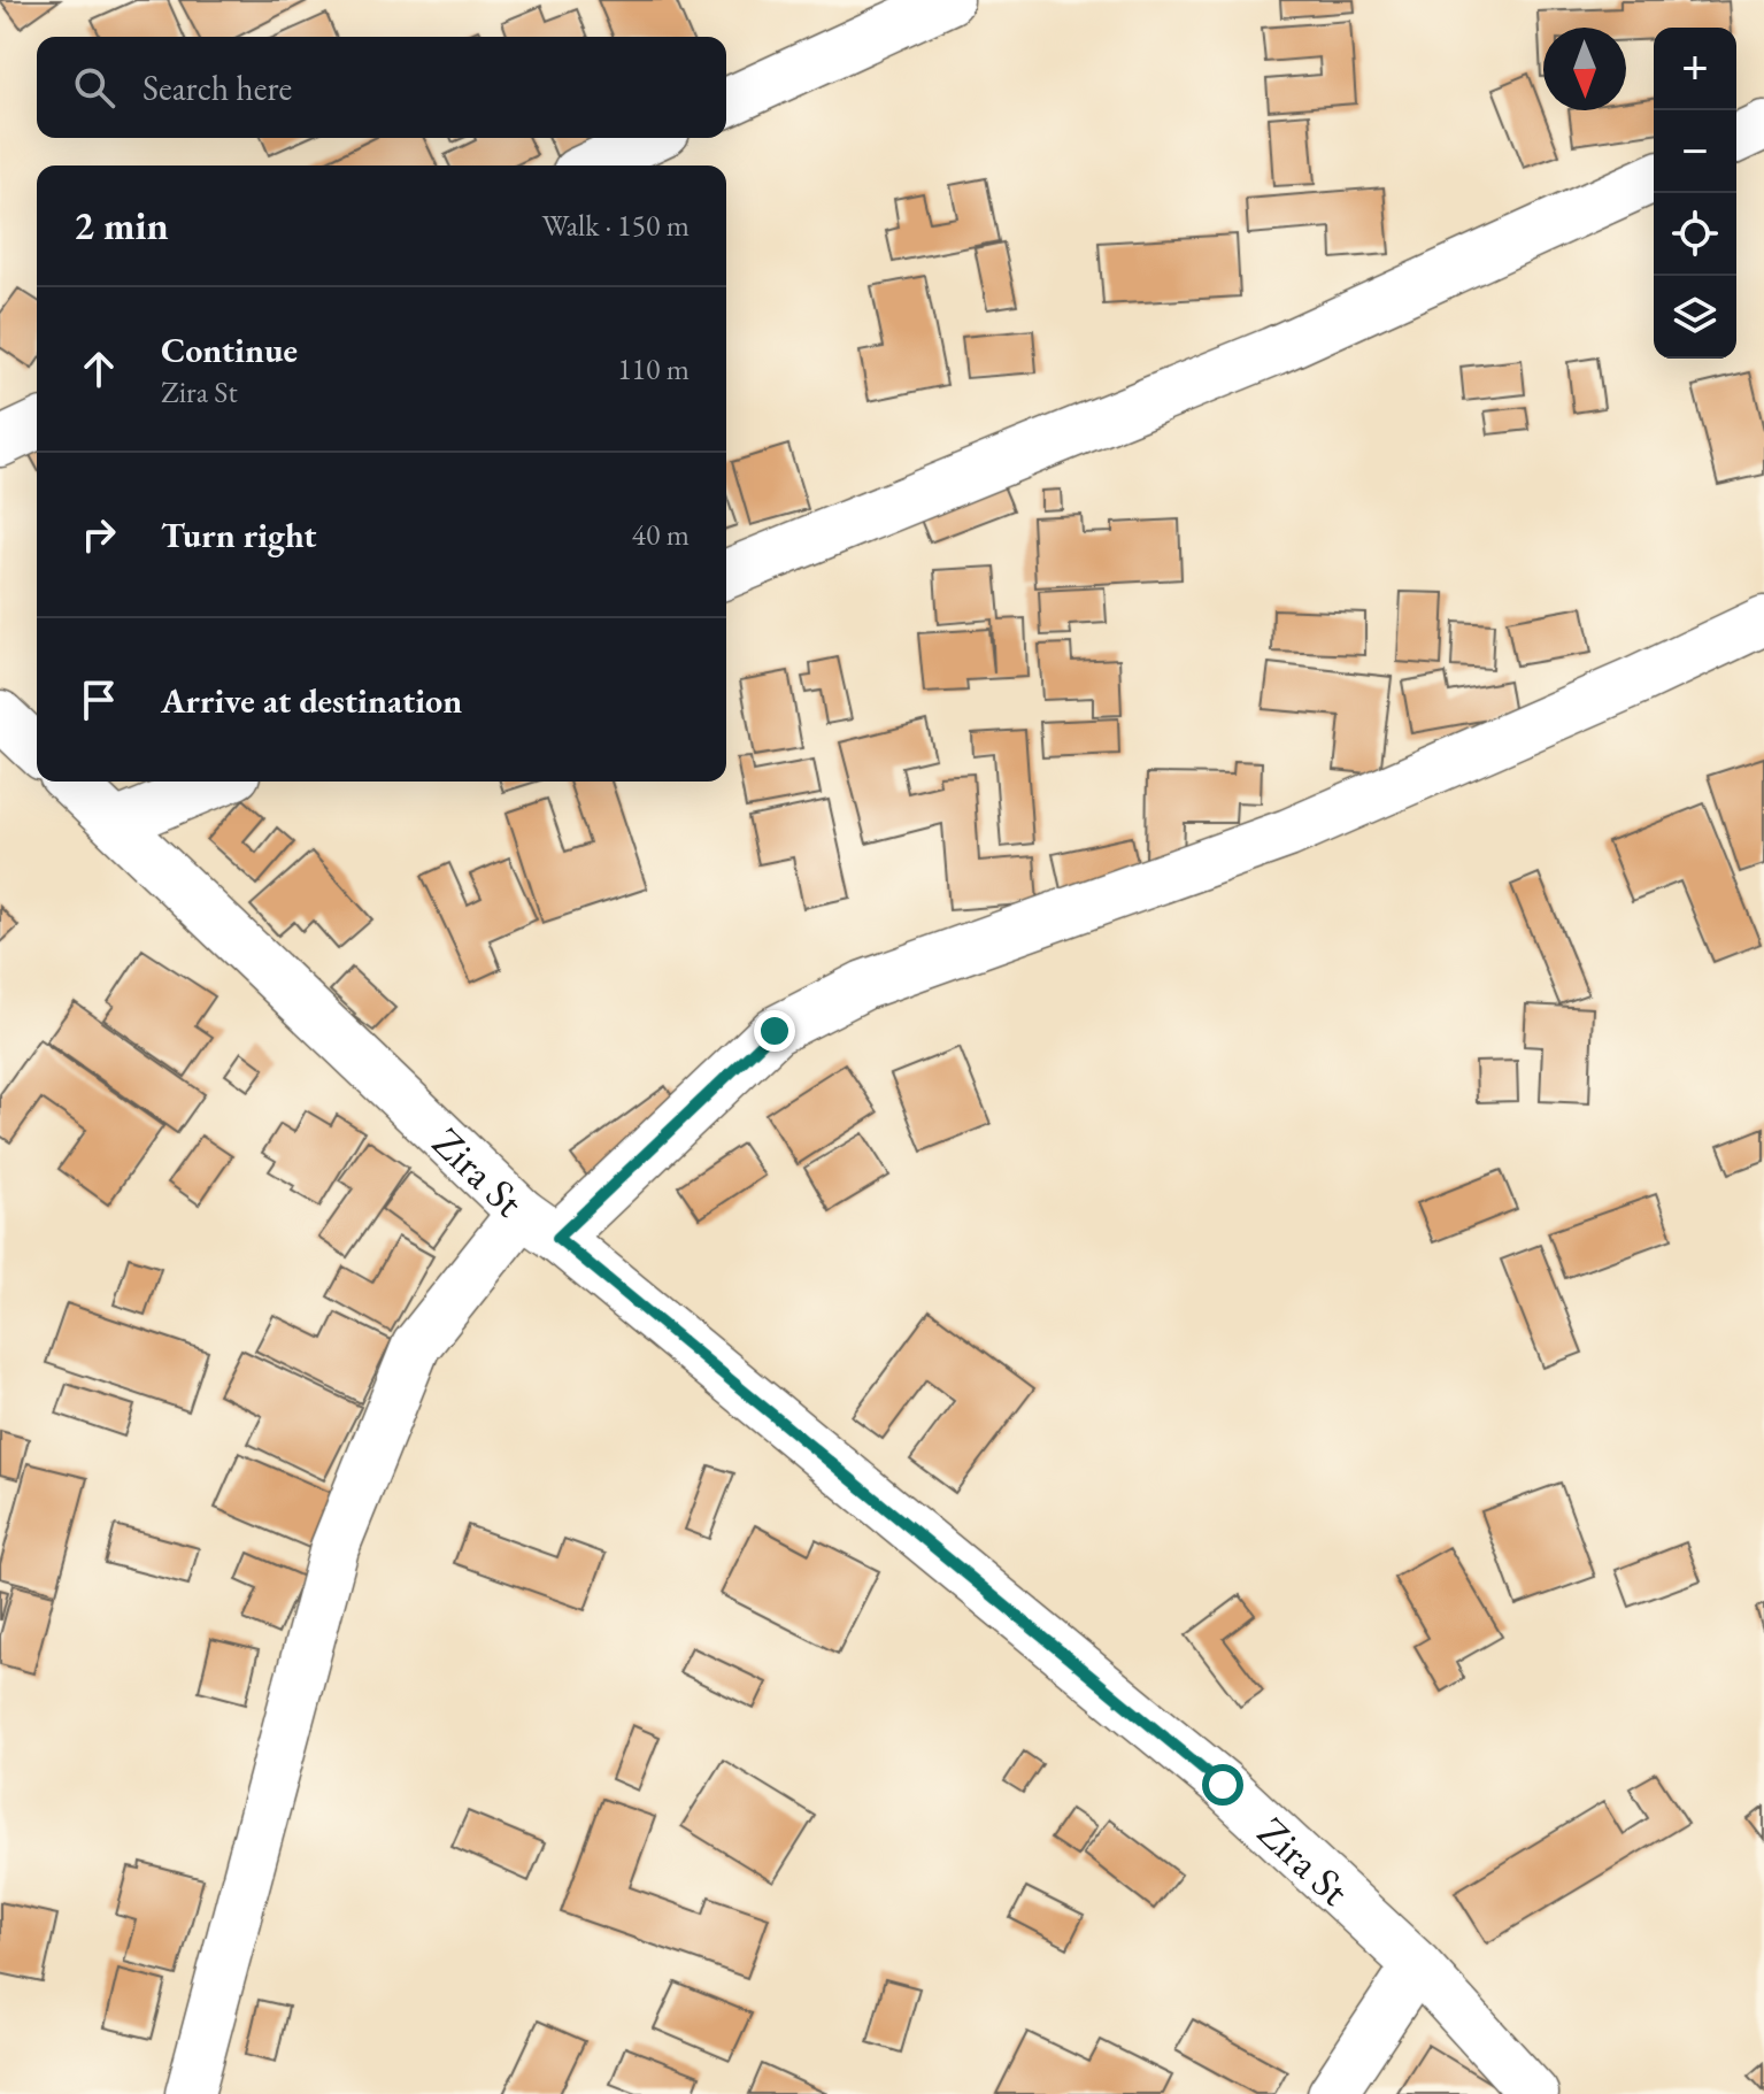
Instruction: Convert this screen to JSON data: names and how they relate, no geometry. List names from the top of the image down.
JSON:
{
  "streets": {
    "street": ["Zira St"]
  },
  "north": "bottom",
  "page": {
    "map_buttons": ["+", "−"],
    "search": "Search here",
    "heading": ["2 min", "Walk · 150 m"],
    "list": [
      ["Continue", "Zira St", "110 m"],
      ["Turn right", "40 m"],
      "Arrive at destination"
    ]
  }
}
